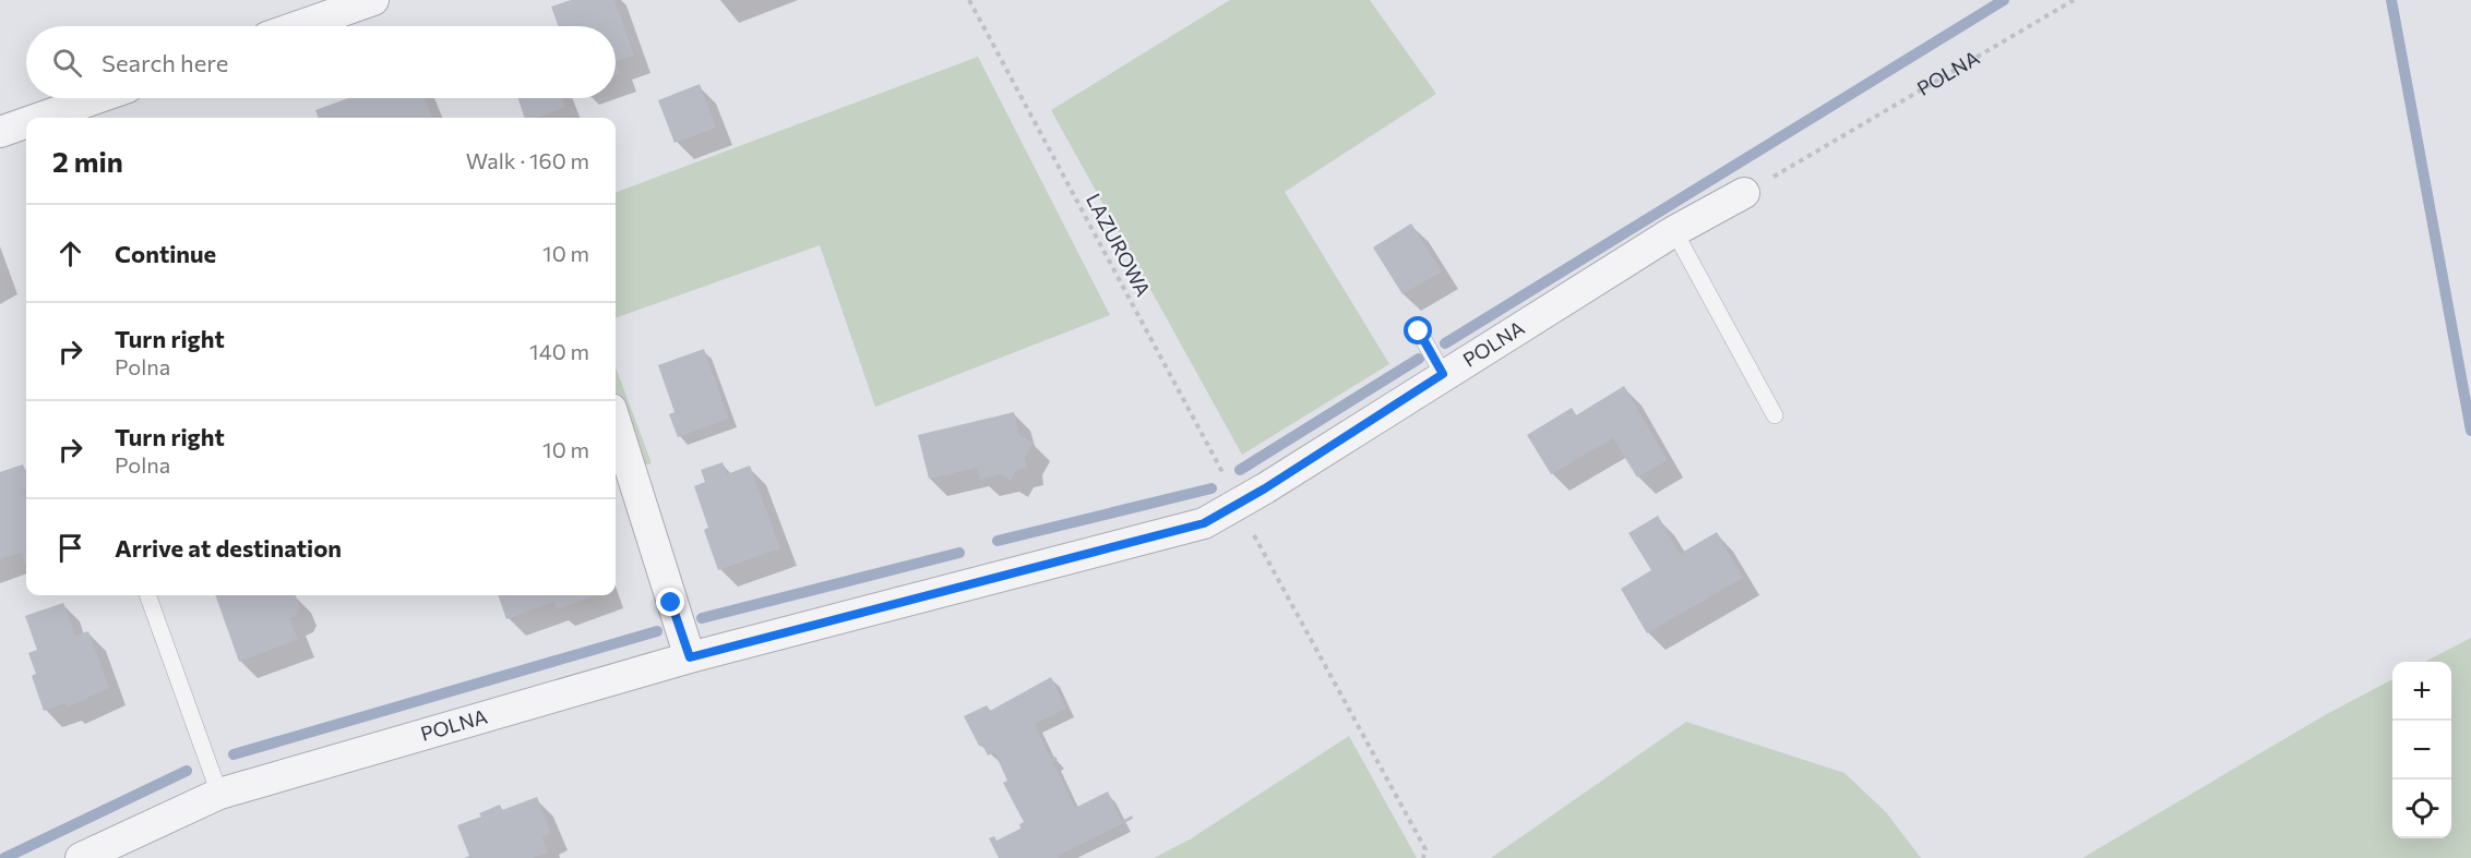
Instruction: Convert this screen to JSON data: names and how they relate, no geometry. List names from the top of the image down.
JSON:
{
  "streets": {
    "street": ["POLNA"],
    "path": ["LAZUROWA"]
  },
  "crossings": [
    ["POLNA", "LAZUROWA"]
  ],
  "page": {
    "search": "Search here",
    "heading": ["2 min", "Walk · 160 m"],
    "list": [
      ["Continue", "10 m"],
      ["Turn right", "Polna", "140 m"],
      ["Turn right", "Polna", "10 m"],
      "Arrive at destination"
    ],
    "map_buttons": ["+", "−"]
  }
}
